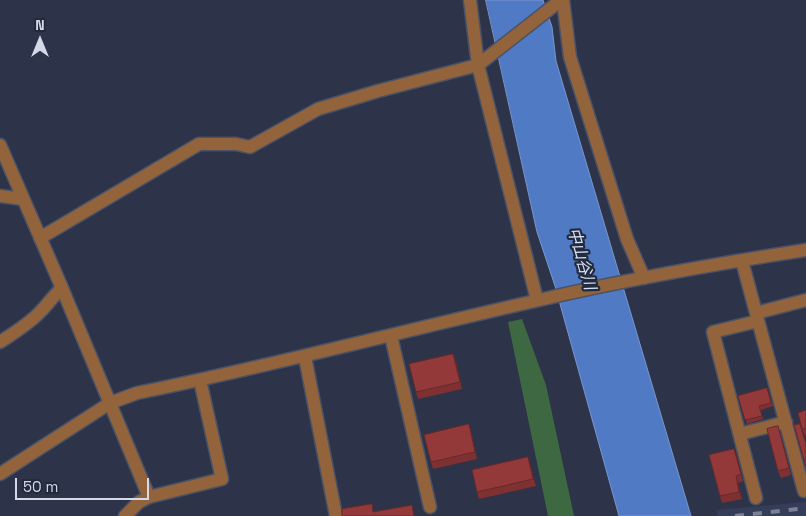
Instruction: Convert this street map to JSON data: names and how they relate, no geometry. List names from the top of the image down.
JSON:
{
  "water": ["中山谷川"],
  "scale_bar": "50 m",
  "north": "top"
}
